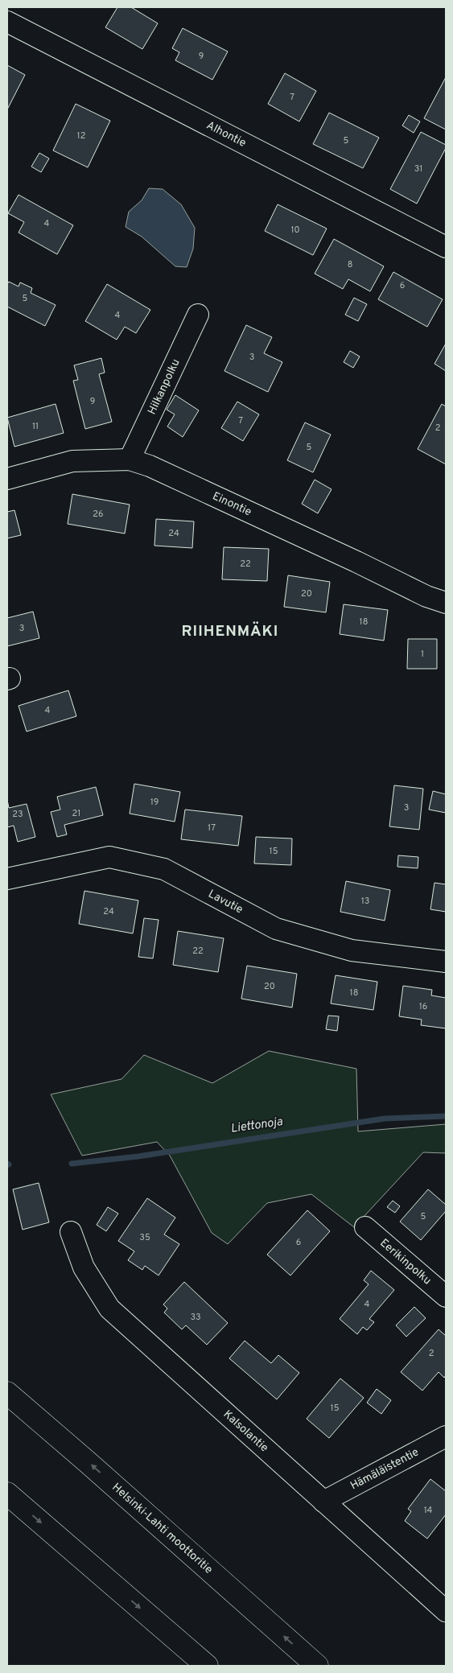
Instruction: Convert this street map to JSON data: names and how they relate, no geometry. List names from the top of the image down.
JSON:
{
  "streets": {
    "highway": ["Helsinki-Lahti moottoritie"],
    "street": [
      "Alhontie",
      "Hilkanpolku",
      "Einontie",
      "Lavutie",
      "Eerikinpolku",
      "Kalsolantie",
      "Hämäläistentie"
    ]
  },
  "crossings": [
    ["Hilkanpolku", "Einontie"],
    ["Kalsolantie", "Hämäläistentie"]
  ],
  "districts": ["RIIHENMÄKI"],
  "water": ["Liettonoja"],
  "house_numbers": [
    "9",
    "7",
    "12",
    "5",
    "31",
    "4",
    "10",
    "8",
    "6",
    "5",
    "4",
    "3",
    "9",
    "7",
    "11",
    "2",
    "5",
    "26",
    "24",
    "22",
    "20",
    "18",
    "3",
    "1",
    "4",
    "19",
    "3",
    "21",
    "23",
    "17",
    "15",
    "13",
    "24",
    "22",
    "20",
    "18",
    "16",
    "5",
    "35",
    "6",
    "4",
    "33",
    "2",
    "15",
    "14"
  ]
}
